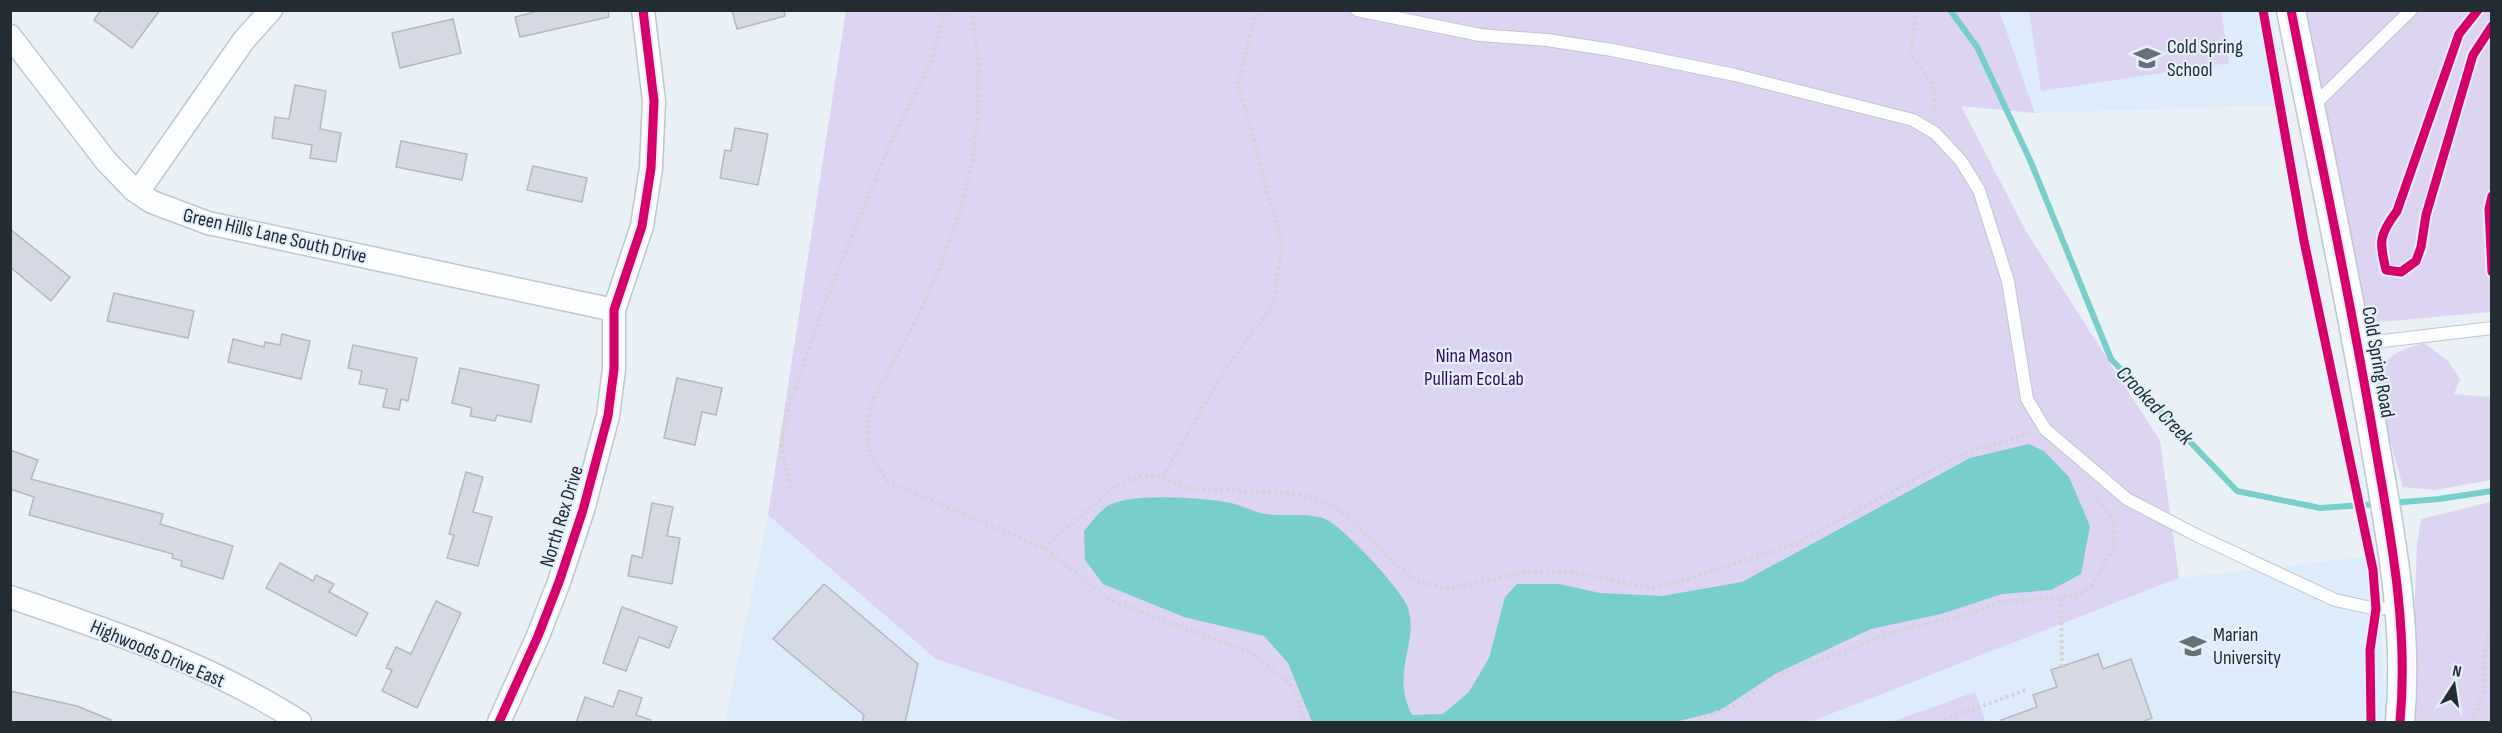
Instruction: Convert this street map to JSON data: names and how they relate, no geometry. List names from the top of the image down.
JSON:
{
  "streets": {
    "street": [
      "Green Hills Lane South Drive",
      "Cold Spring Road",
      "North Rex Drive",
      "Highwoods Drive East"
    ]
  },
  "crossings": [
    ["Green Hills Lane South Drive", "North Rex Drive"]
  ],
  "water": ["Crooked Creek"],
  "parks": ["Nina Mason Pulliam EcoLab"],
  "places": {
    "school or university": ["Cold Spring School", "Marian University"]
  },
  "north": "top"
}
